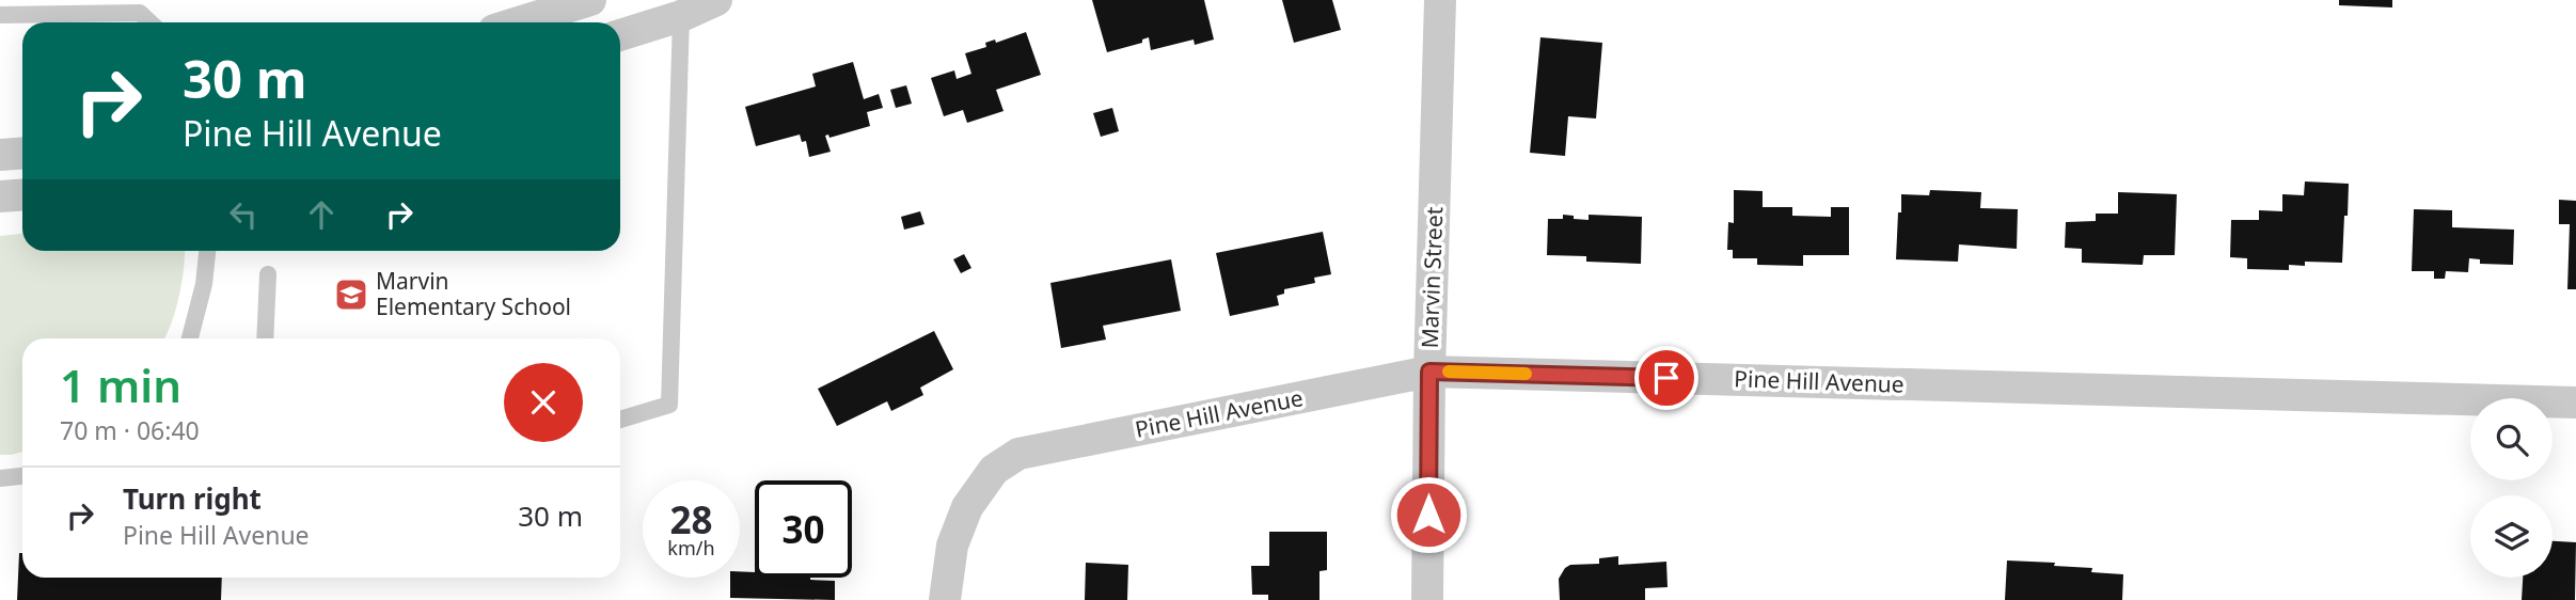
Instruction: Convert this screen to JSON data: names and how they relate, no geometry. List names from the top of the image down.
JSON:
{
  "streets": {
    "street": ["Marvin Street", "Pine Hill Avenue"]
  },
  "crossings": [
    ["Marvin Street", "Pine Hill Avenue"]
  ],
  "places": {
    "school or university": ["Marvin Elementary School"]
  },
  "page": {
    "turn": ["30 m", "Pine Hill Avenue"],
    "heading": ["1 min", "70 m · 06:40"],
    "list": [
      {
        "name": "Turn right",
        "note": "Pine Hill Avenue",
        "value": "30 m"
      }
    ],
    "speed": "28 km/h",
    "limit": "30"
  }
}
